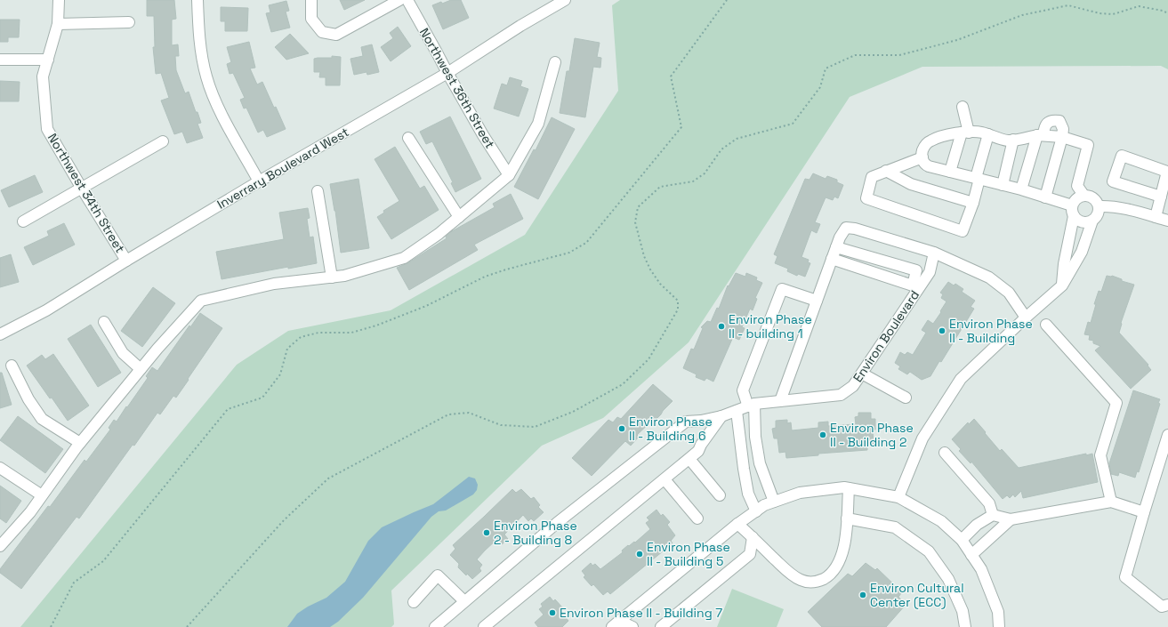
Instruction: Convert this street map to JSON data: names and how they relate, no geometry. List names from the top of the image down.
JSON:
{
  "streets": {
    "street": [
      "Northwest 36th Street",
      "Inverrary Boulevard West",
      "Northwest 34th Street",
      "Environ Boulevard"
    ]
  },
  "crossings": [
    ["Northwest 36th Street", "Inverrary Boulevard West"],
    ["Inverrary Boulevard West", "Northwest 34th Street"]
  ],
  "places": [
    "Environ Phase II - building 1",
    "Environ Phase II - Building",
    "Environ Phase II - Building 6",
    "Environ Phase II - Building 2",
    "Environ Phase 2 - Building 8",
    "Environ Phase II - Building 5",
    "Environ Cultural Center (ECC)",
    "Environ Phase II - Building 7"
  ]
}
